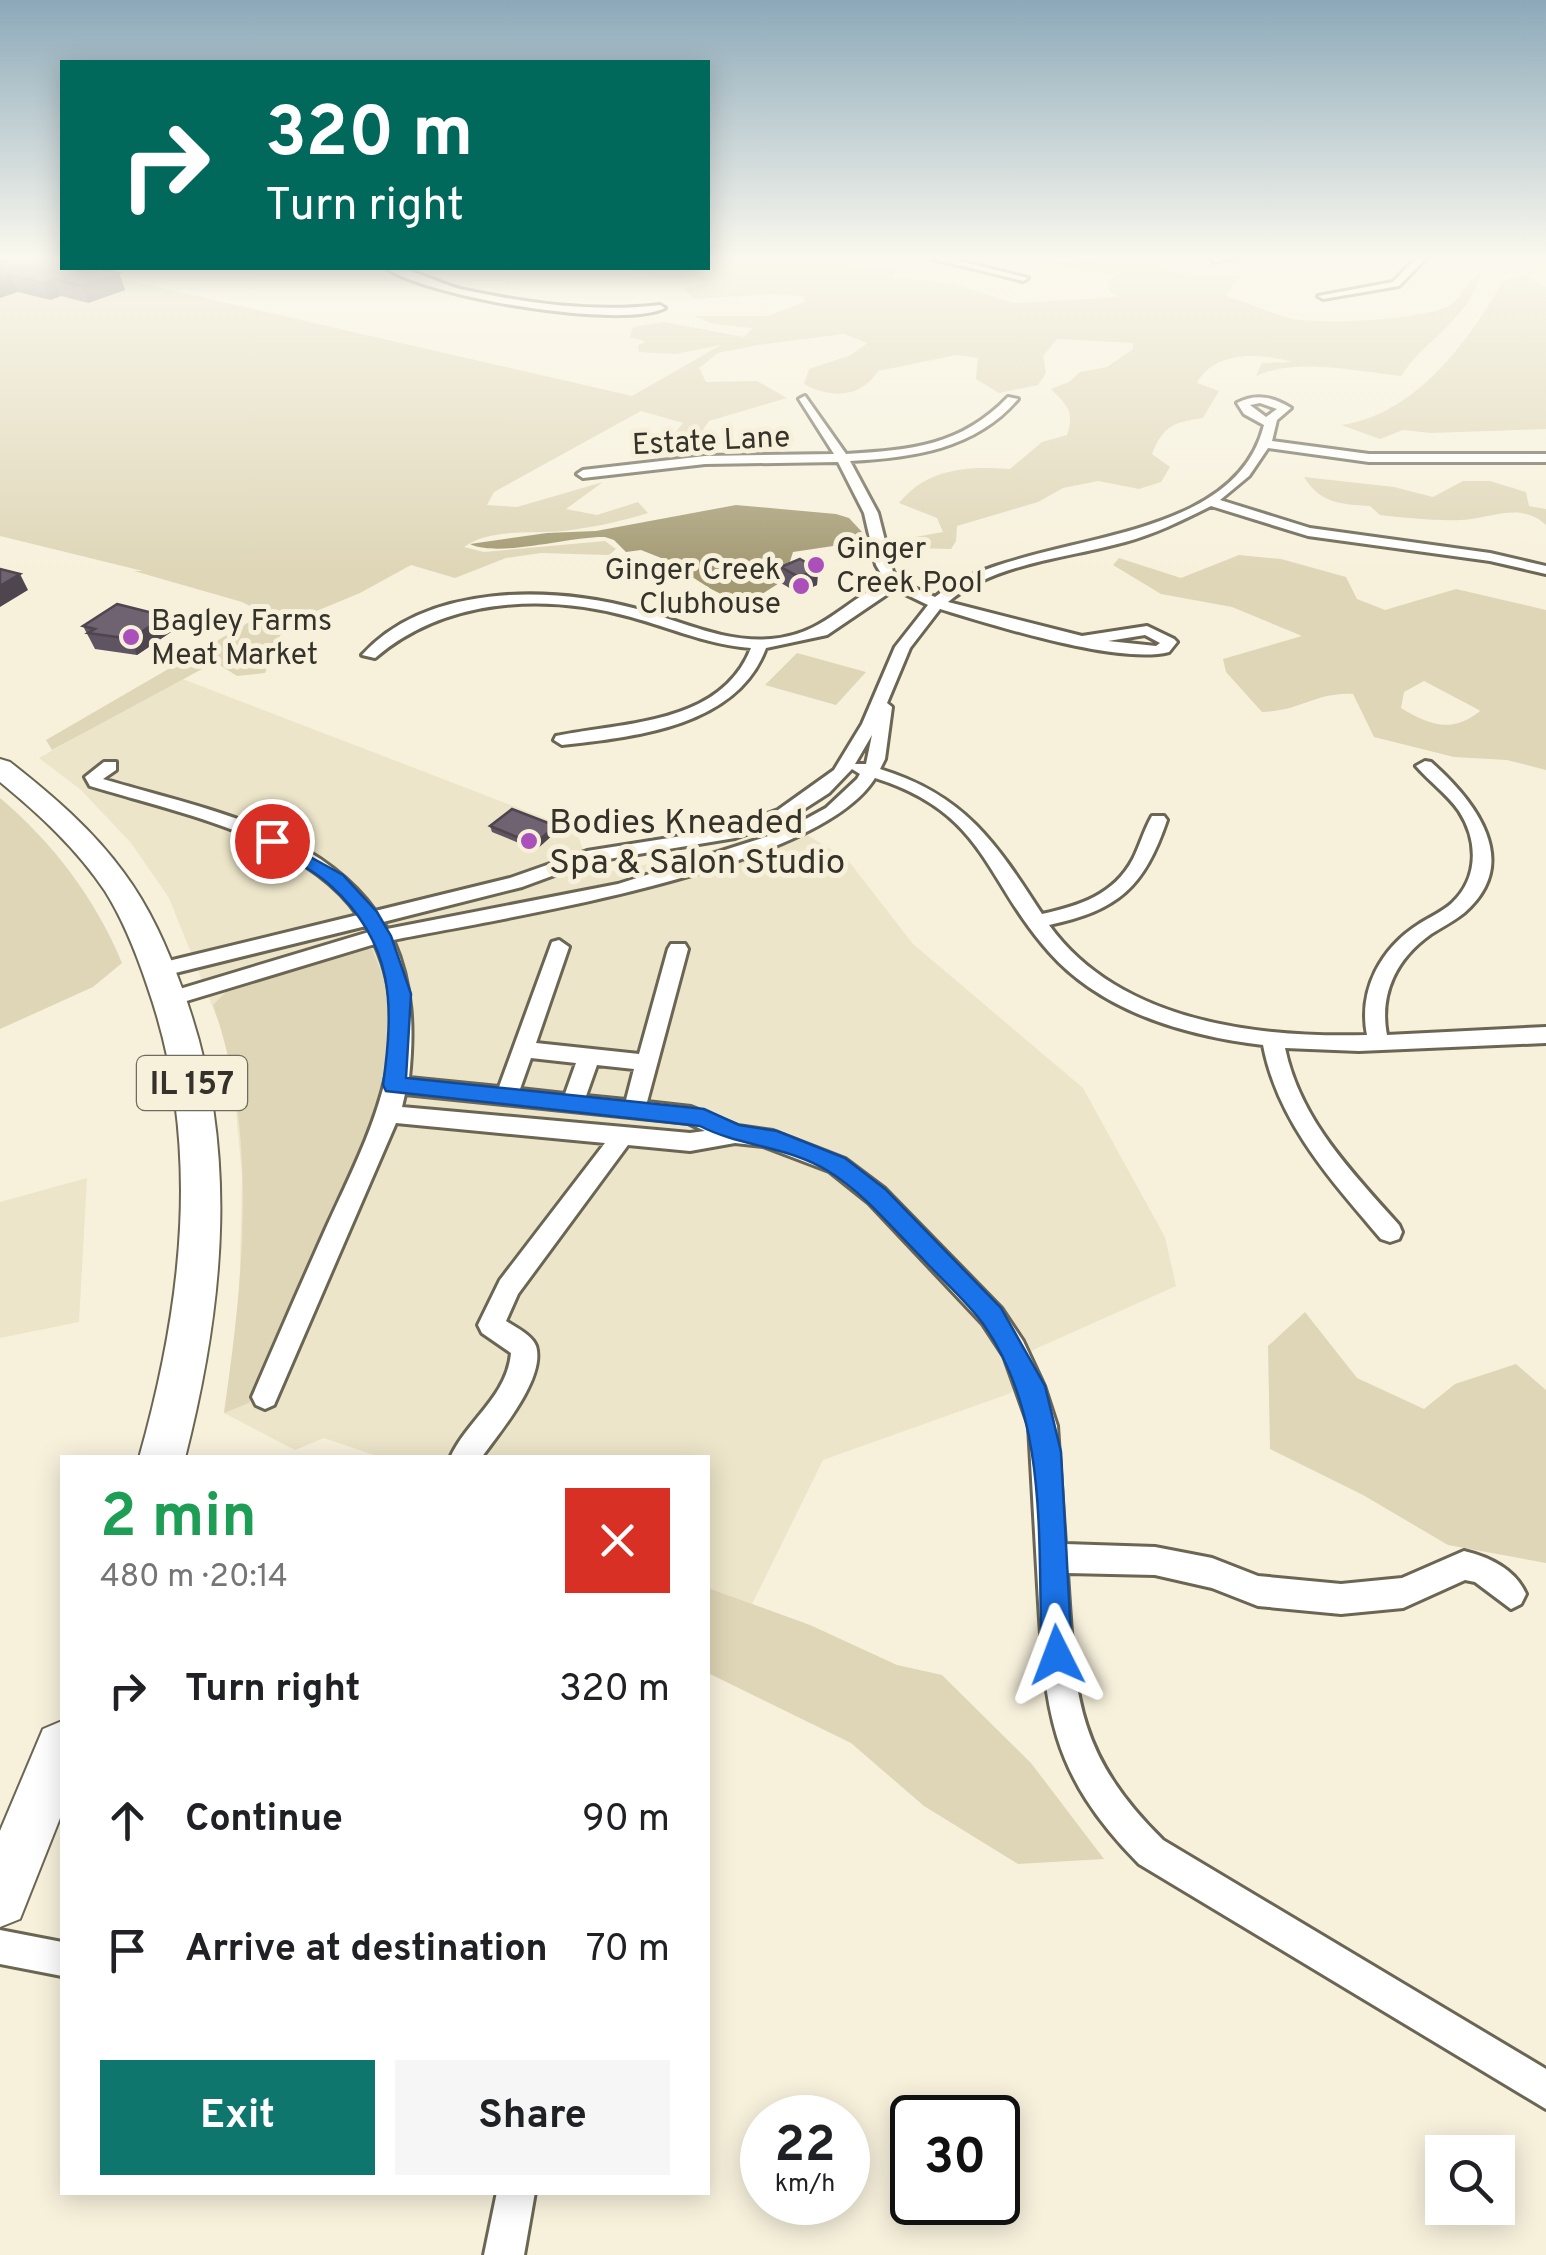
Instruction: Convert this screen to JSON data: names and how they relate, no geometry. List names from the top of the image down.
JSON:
{
  "streets": {
    "main road": ["IL 157"],
    "street": ["Estate Lane"]
  },
  "places": [
    "Ginger Creek Pool",
    "Ginger Creek Clubhouse",
    "Bagley Farms Meat Market",
    "Bodies Kneaded Spa & Salon Studio"
  ],
  "page": {
    "turn": ["320 m", "Turn right"],
    "heading": ["2 min", "480 m · 20:14"],
    "list": [
      {
        "name": "Turn right",
        "value": "320 m"
      },
      {
        "name": "Continue",
        "value": "90 m"
      },
      {
        "name": "Arrive at destination",
        "value": "70 m"
      }
    ],
    "buttons": ["Exit", "Share"],
    "speed": "22 km/h",
    "limit": "30"
  }
}
